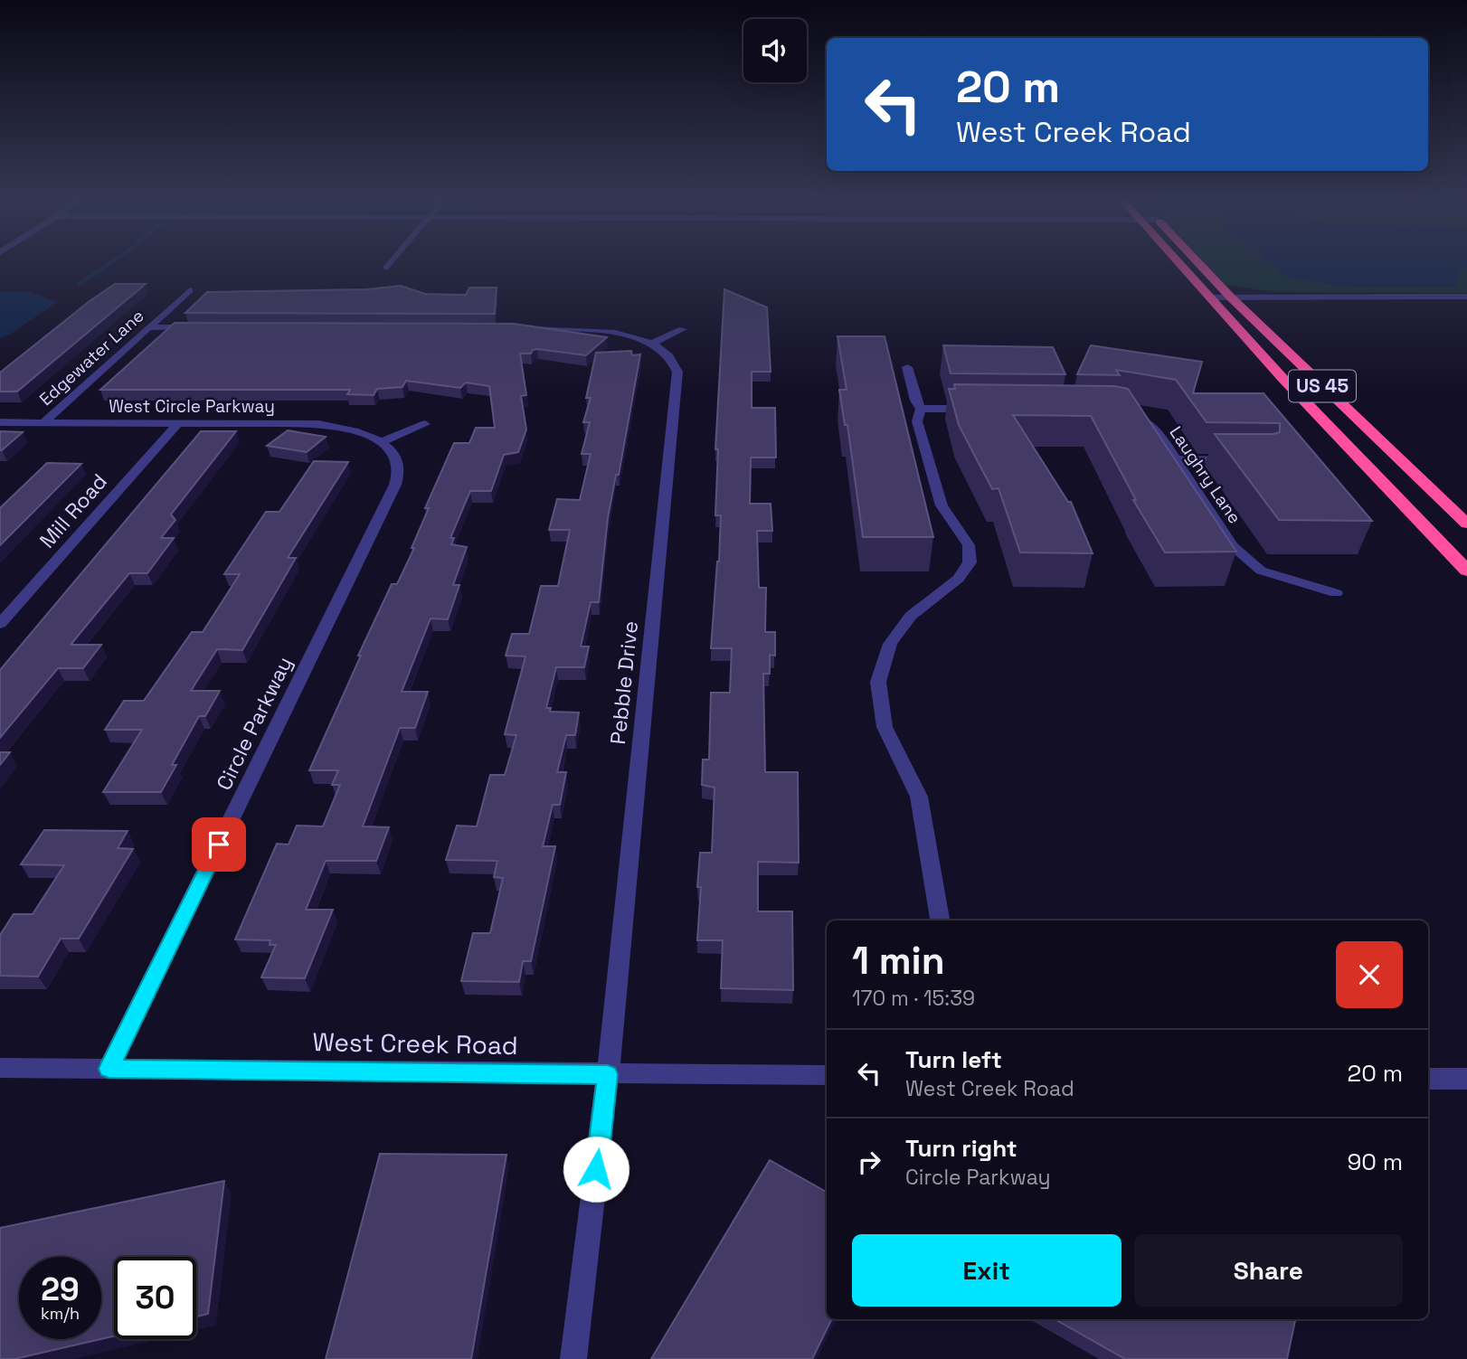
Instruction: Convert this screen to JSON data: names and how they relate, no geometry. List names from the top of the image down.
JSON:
{
  "streets": {
    "highway": ["US 45"],
    "street": [
      "Edgewater Lane",
      "West Circle Parkway",
      "Laughry Lane",
      "Mill Road",
      "Pebble Drive",
      "Circle Parkway",
      "West Creek Road"
    ]
  },
  "crossings": [
    ["Edgewater Lane", "West Circle Parkway"],
    ["West Circle Parkway", "Mill Road"],
    ["West Circle Parkway", "Circle Parkway"],
    ["Pebble Drive", "West Creek Road"],
    ["Circle Parkway", "West Creek Road"]
  ],
  "page": {
    "turn": ["20 m", "West Creek Road"],
    "heading": ["1 min", "170 m · 15:39"],
    "list": [
      {
        "name": "Turn left",
        "note": "West Creek Road",
        "value": "20 m"
      },
      {
        "name": "Turn right",
        "note": "Circle Parkway",
        "value": "90 m"
      }
    ],
    "buttons": ["Exit", "Share"],
    "speed": "29 km/h",
    "limit": "30"
  }
}
